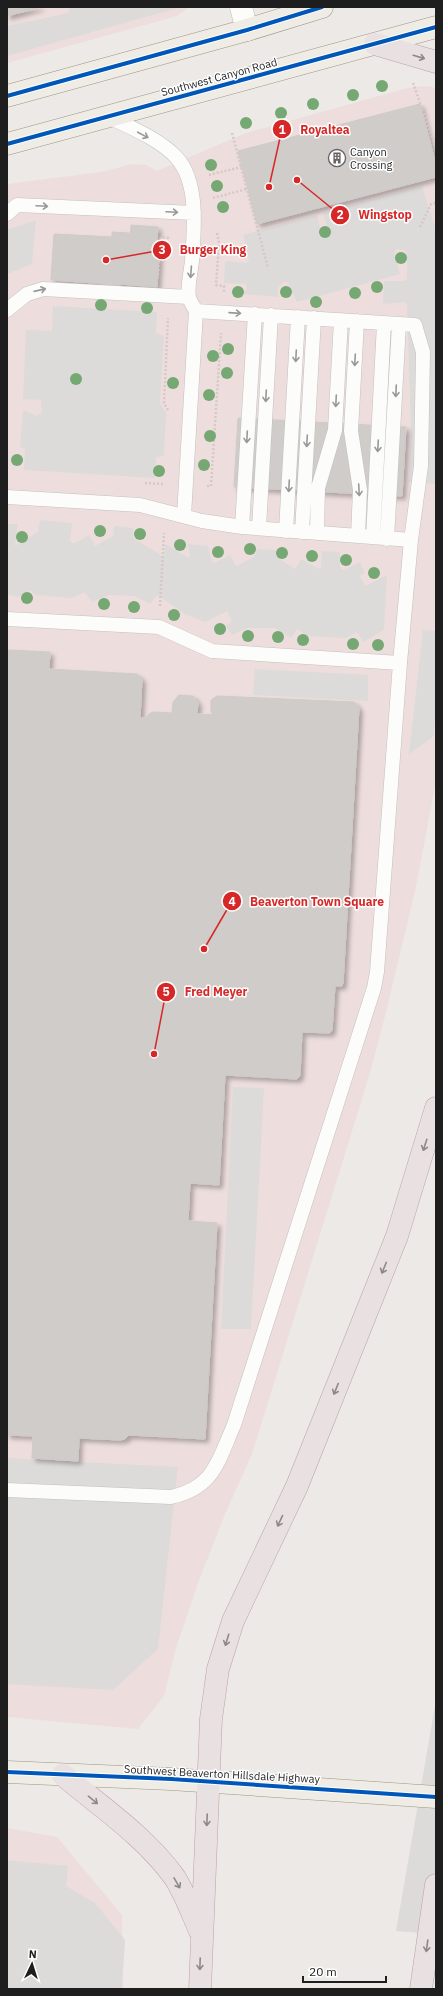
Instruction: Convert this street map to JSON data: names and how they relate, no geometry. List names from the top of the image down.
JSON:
{
  "streets": {
    "main road": ["Southwest Canyon Road", "Southwest Beaverton Hillsdale Highway"]
  },
  "places": {
    "building": ["Canyon Crossing"],
    "other": [
      "Wingstop",
      "Royaltea",
      "Burger King",
      "Beaverton Town Square",
      "Fred Meyer"
    ]
  },
  "scale_bar": "20 m",
  "north": "top"
}
